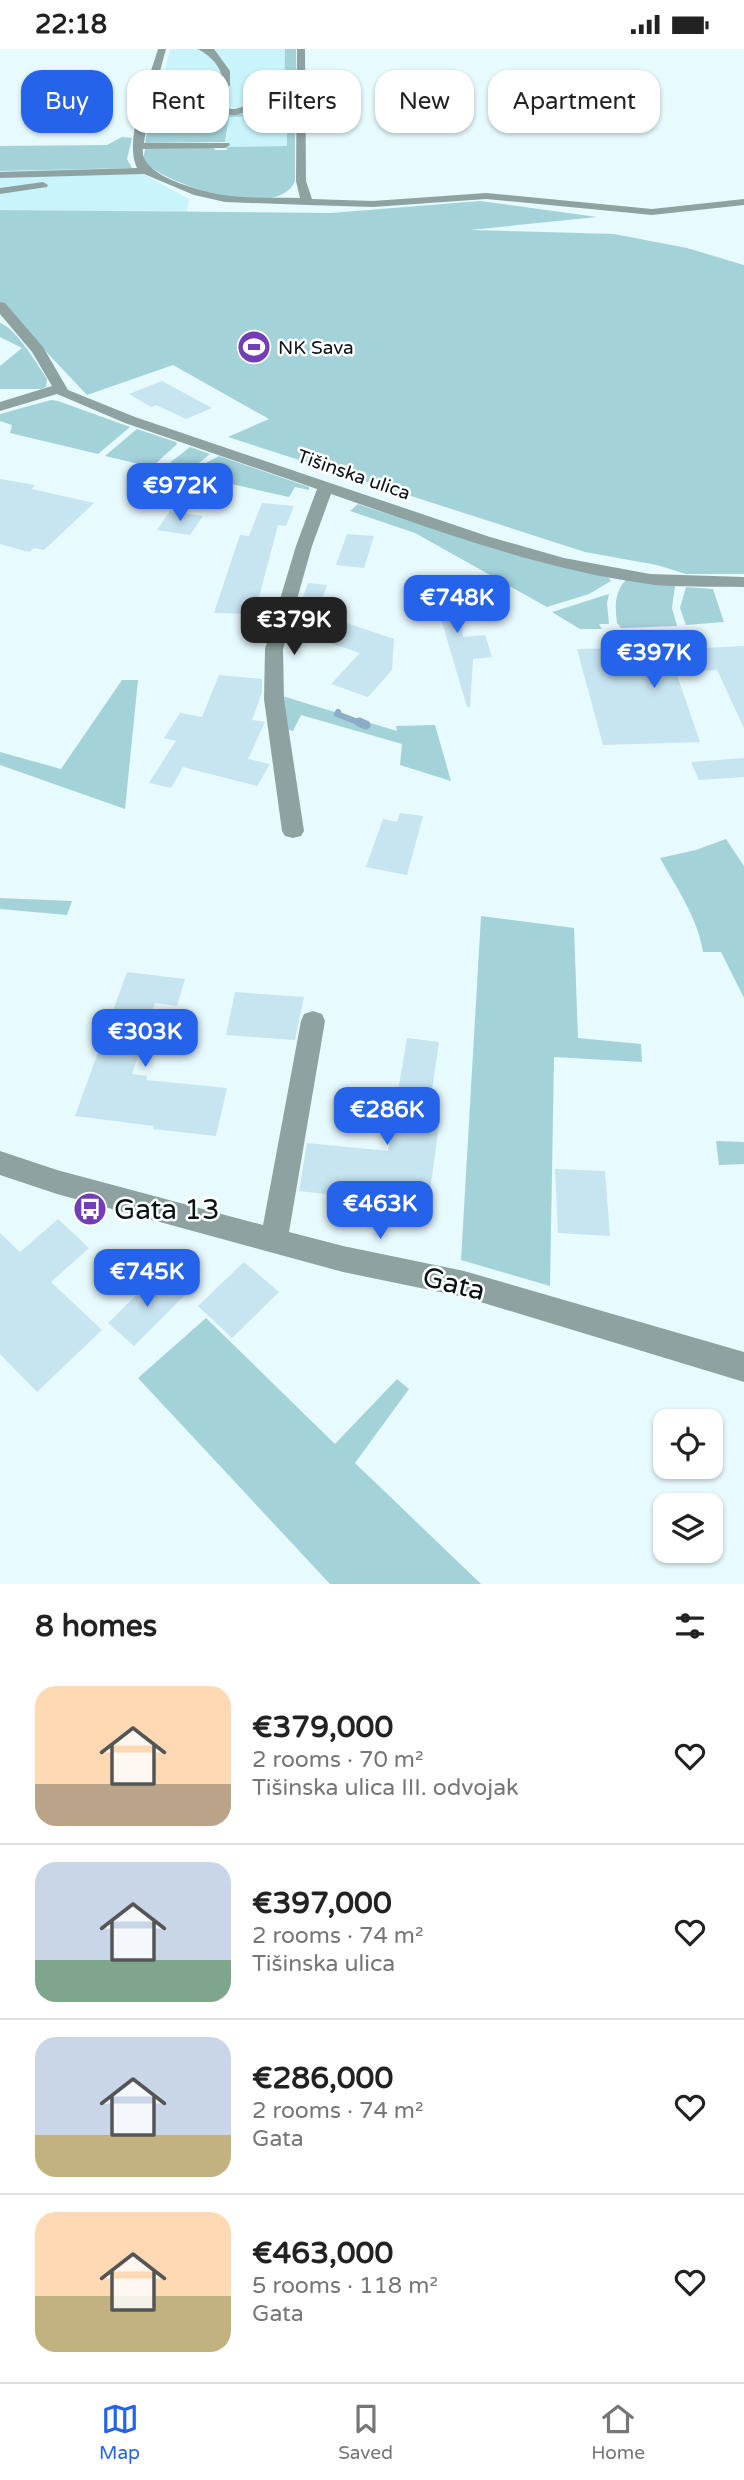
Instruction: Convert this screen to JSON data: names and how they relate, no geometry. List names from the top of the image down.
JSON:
{
  "streets": {
    "street": ["Tišinska ulica", "Gata"]
  },
  "places": {
    "sports": ["NK Sava"],
    "bus stop": ["Gata 13"]
  },
  "page": {
    "status": "22:18",
    "chip": [
      "Buy",
      "Rent",
      "Filters",
      "New",
      "Apartment"
    ],
    "price": [
      "€972K",
      "€748K",
      "€379K",
      "€397K",
      "€303K",
      "€286K",
      "€463K",
      "€745K"
    ],
    "heading": "8 homes",
    "list": [
      {
        "name": "€379,000",
        "note": "2 rooms · 70 m² · Tišinska ulica III. odvojak"
      },
      {
        "name": "€397,000",
        "note": "2 rooms · 74 m² · Tišinska ulica"
      },
      {
        "name": "€286,000",
        "note": "2 rooms · 74 m² · Gata"
      },
      {
        "name": "€463,000",
        "note": "5 rooms · 118 m² · Gata"
      }
    ],
    "tabs": ["Map", "Saved", "Home"]
  }
}
